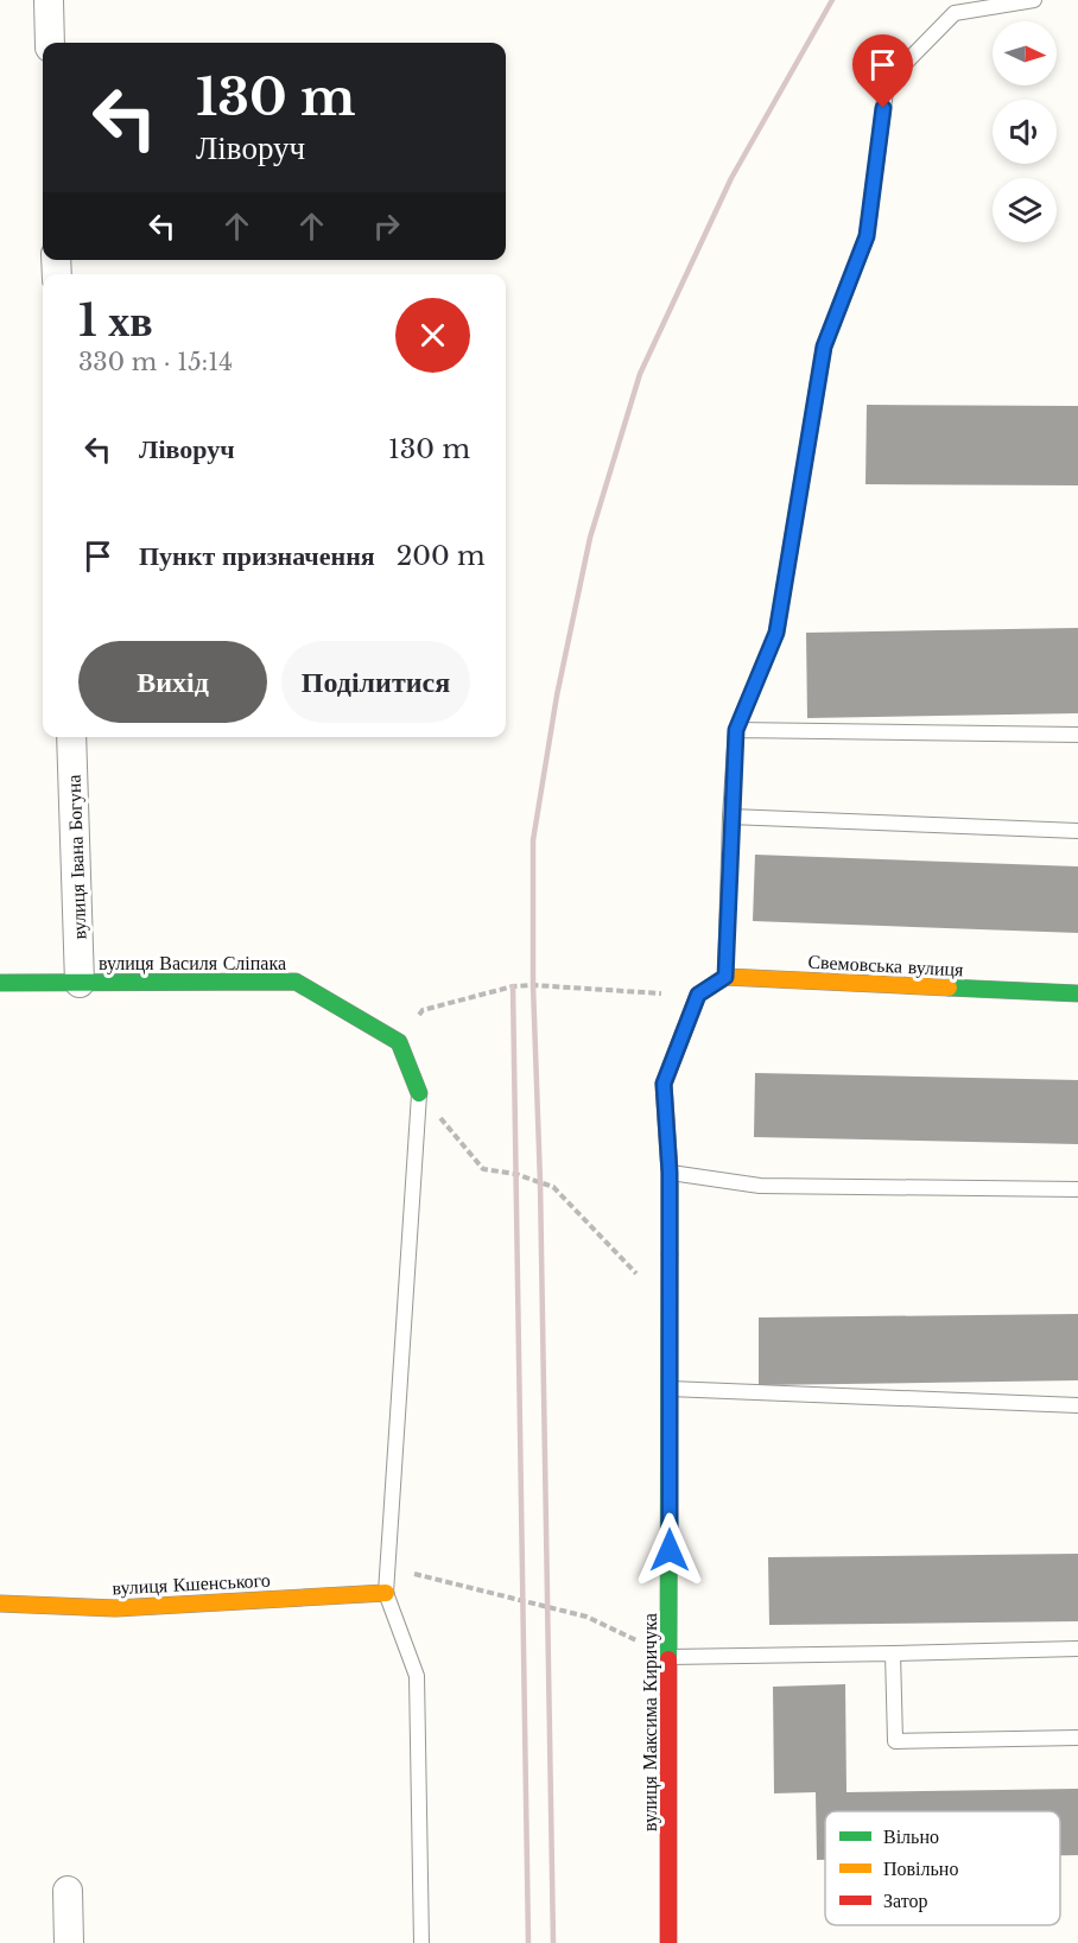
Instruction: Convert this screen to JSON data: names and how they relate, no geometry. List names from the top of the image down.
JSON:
{
  "streets": {
    "street": [
      "вулиця Івана Богуна",
      "вулиця Василя Сліпака",
      "Свемовська вулиця",
      "вулиця Кшенського",
      "вулиця Максима Киричука"
    ]
  },
  "crossings": [
    ["вулиця Івана Богуна", "вулиця Василя Сліпака"]
  ],
  "legend": ["Вільно", "Повільно", "Затор"],
  "north": "right",
  "page": {
    "turn": ["130 m", "Ліворуч"],
    "heading": ["1 хв", "330 m · 15:14"],
    "list": [
      {
        "name": "Ліворуч",
        "value": "130 m"
      },
      {
        "name": "Пункт призначення",
        "value": "200 m"
      }
    ],
    "buttons": ["Вихід", "Поділитися"]
  }
}
